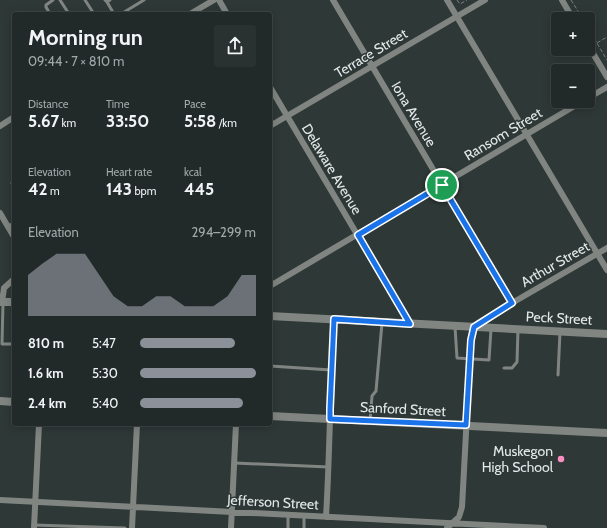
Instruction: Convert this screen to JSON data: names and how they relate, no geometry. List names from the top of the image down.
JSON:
{
  "streets": {
    "street": [
      "Terrace Street",
      "Iona Avenue",
      "Ransom Street",
      "Delaware Avenue",
      "Arthur Street",
      "Peck Street",
      "Sanford Street",
      "Jefferson Street"
    ]
  },
  "crossings": [
    ["Terrace Street", "Iona Avenue"],
    ["Terrace Street", "Delaware Avenue"],
    ["Iona Avenue", "Ransom Street"],
    ["Iona Avenue", "Arthur Street"],
    ["Ransom Street", "Delaware Avenue"],
    ["Delaware Avenue", "Peck Street"],
    ["Arthur Street", "Peck Street"]
  ],
  "places": ["Muskegon High School"],
  "page": {
    "map_buttons": ["+", "−"],
    "heading": ["Morning run", "09:44 · 7 × 810 m"],
    "stats": [
      ["Distance", "5.67 km"],
      ["Time", "33:50"],
      ["Pace", "5:58 /km"],
      ["Elevation", "42 m"],
      ["Heart rate", "143 bpm"],
      ["kcal", "445"]
    ],
    "chart": ["Elevation", "294–299 m"],
    "list": [
      {
        "name": "810 m",
        "note": "5:47"
      },
      {
        "name": "1.6 km",
        "note": "5:30"
      },
      {
        "name": "2.4 km",
        "note": "5:40"
      }
    ]
  }
}
